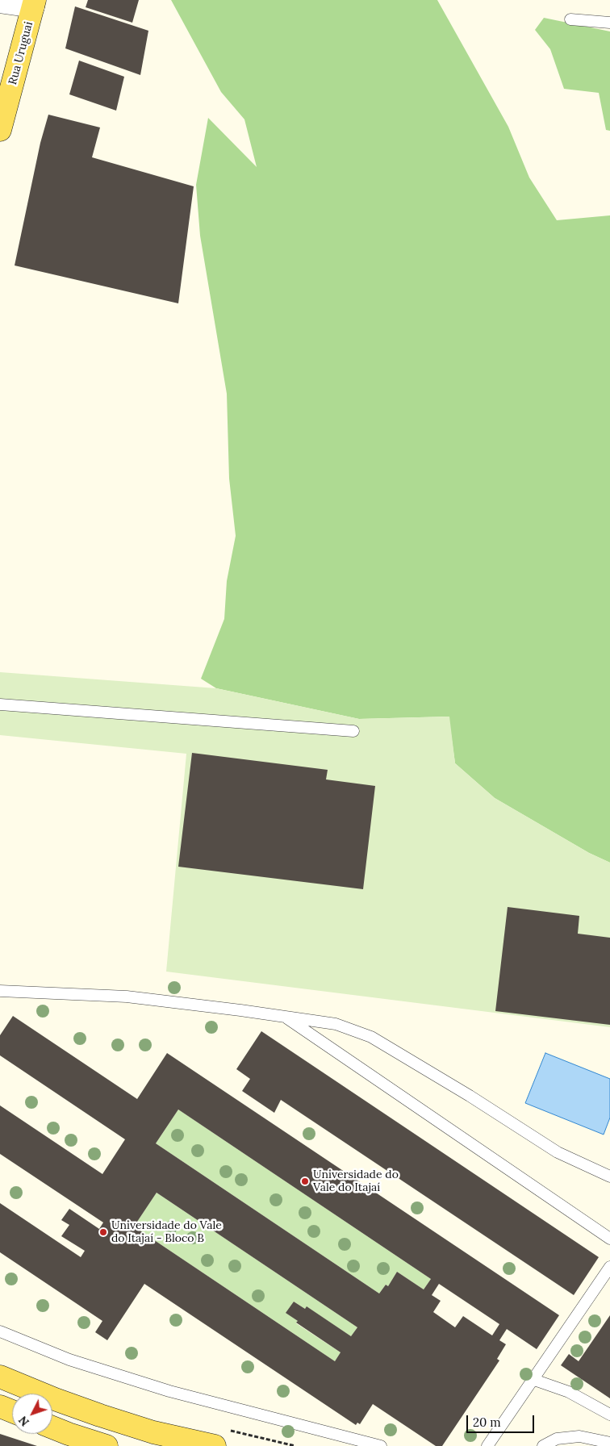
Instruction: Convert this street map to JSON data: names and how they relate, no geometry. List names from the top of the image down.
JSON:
{
  "streets": {
    "main road": ["Rua Uruguai"]
  },
  "places": ["Universidade do Vale do Itajaí", "Universidade do Vale do Itajaí - Bloco B"],
  "scale_bar": "20 m",
  "north": "bottom left"
}
